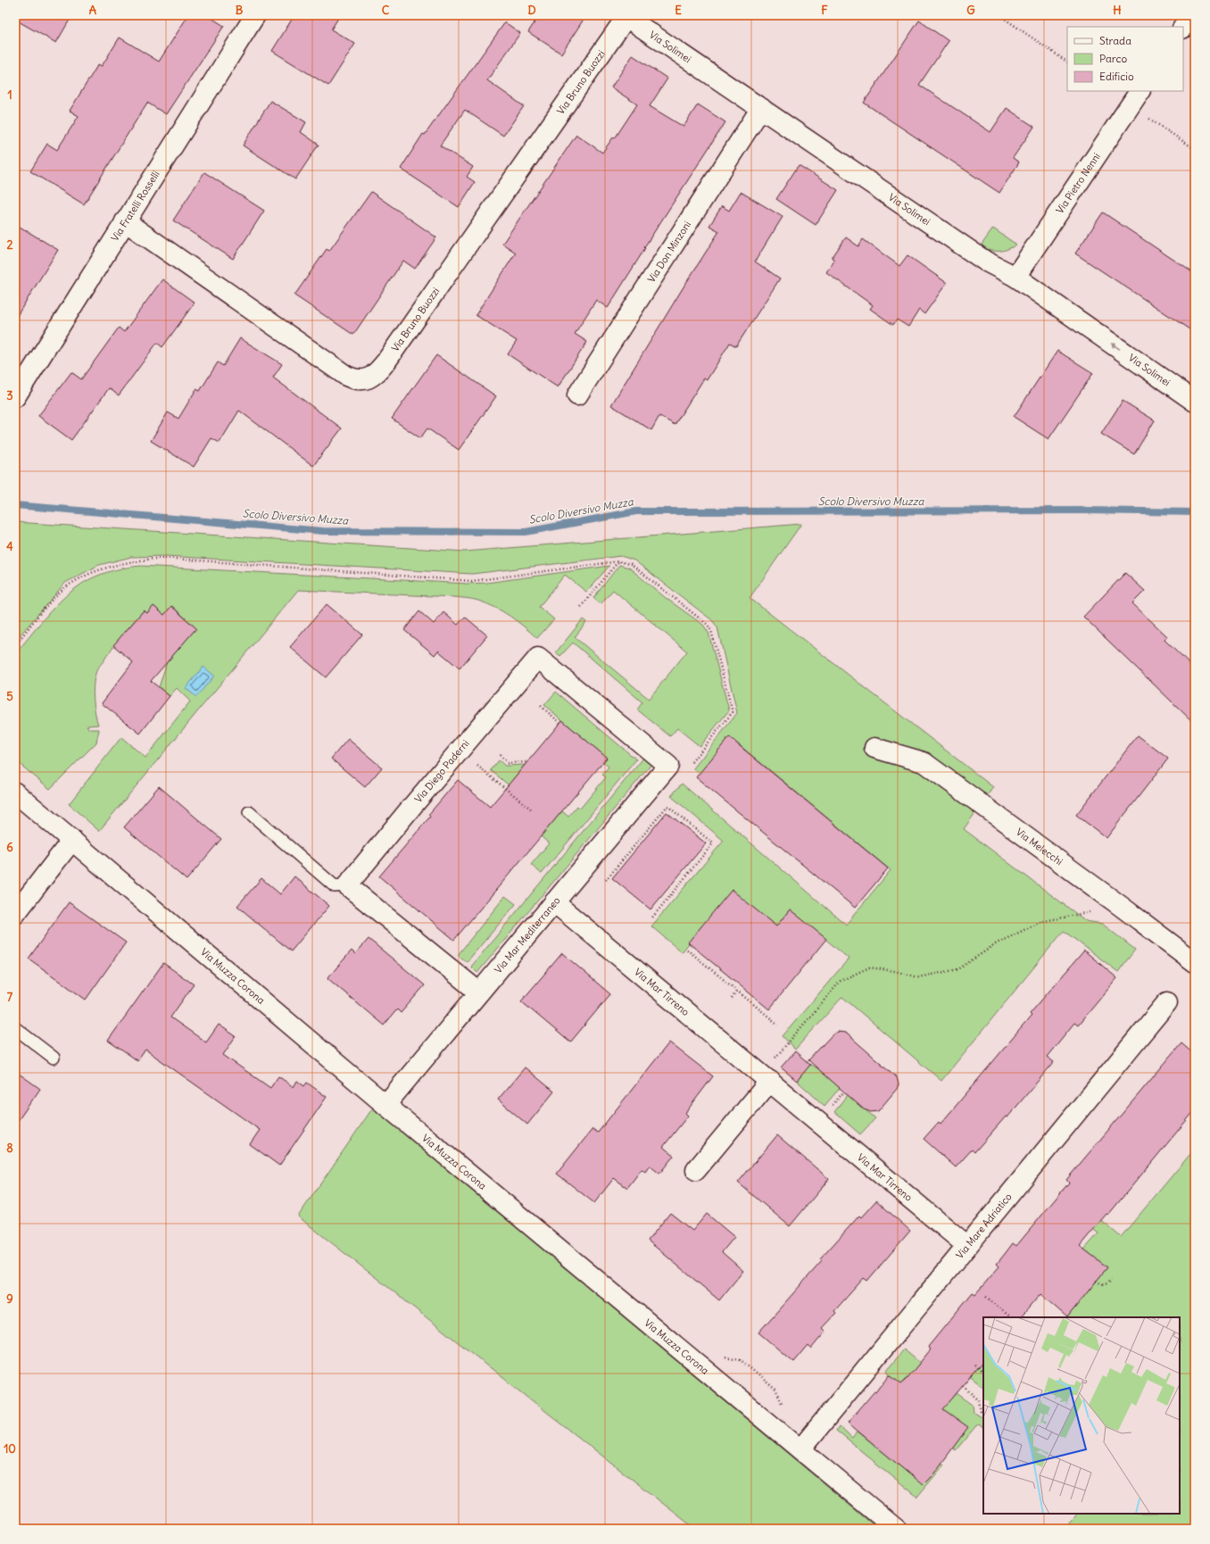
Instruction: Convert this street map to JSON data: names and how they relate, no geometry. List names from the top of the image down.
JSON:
{
  "streets": {
    "street": [
      "Via Solimei",
      "Via Bruno Buozzi",
      "Via Pietro Nenni",
      "Via Fratelli Rosselli",
      "Via Don Minzoni",
      "Via Diego Paderni",
      "Via Melecchi",
      "Via Mar Mediterraneo",
      "Via Muzza Corona",
      "Via Mar Tirreno",
      "Via Mare Adriatico"
    ]
  },
  "crossings": [
    ["Via Solimei", "Via Bruno Buozzi"],
    ["Via Solimei", "Via Pietro Nenni"],
    ["Via Solimei", "Via Don Minzoni"],
    ["Via Bruno Buozzi", "Via Fratelli Rosselli"],
    ["Via Diego Paderni", "Via Mar Mediterraneo"],
    ["Via Mar Mediterraneo", "Via Muzza Corona"],
    ["Via Mar Mediterraneo", "Via Mar Tirreno"],
    ["Via Muzza Corona", "Via Mare Adriatico"],
    ["Via Mar Tirreno", "Via Mare Adriatico"]
  ],
  "water": ["Scolo Diversivo Muzza"],
  "legend": ["Strada", "Parco", "Edificio"],
  "grid": {
    "columns": [
      "A",
      "B",
      "C",
      "D",
      "E",
      "F",
      "G",
      "H"
    ],
    "rows": [
      "1",
      "2",
      "3",
      "4",
      "5",
      "6",
      "7",
      "8",
      "9",
      "10"
    ]
  }
}
